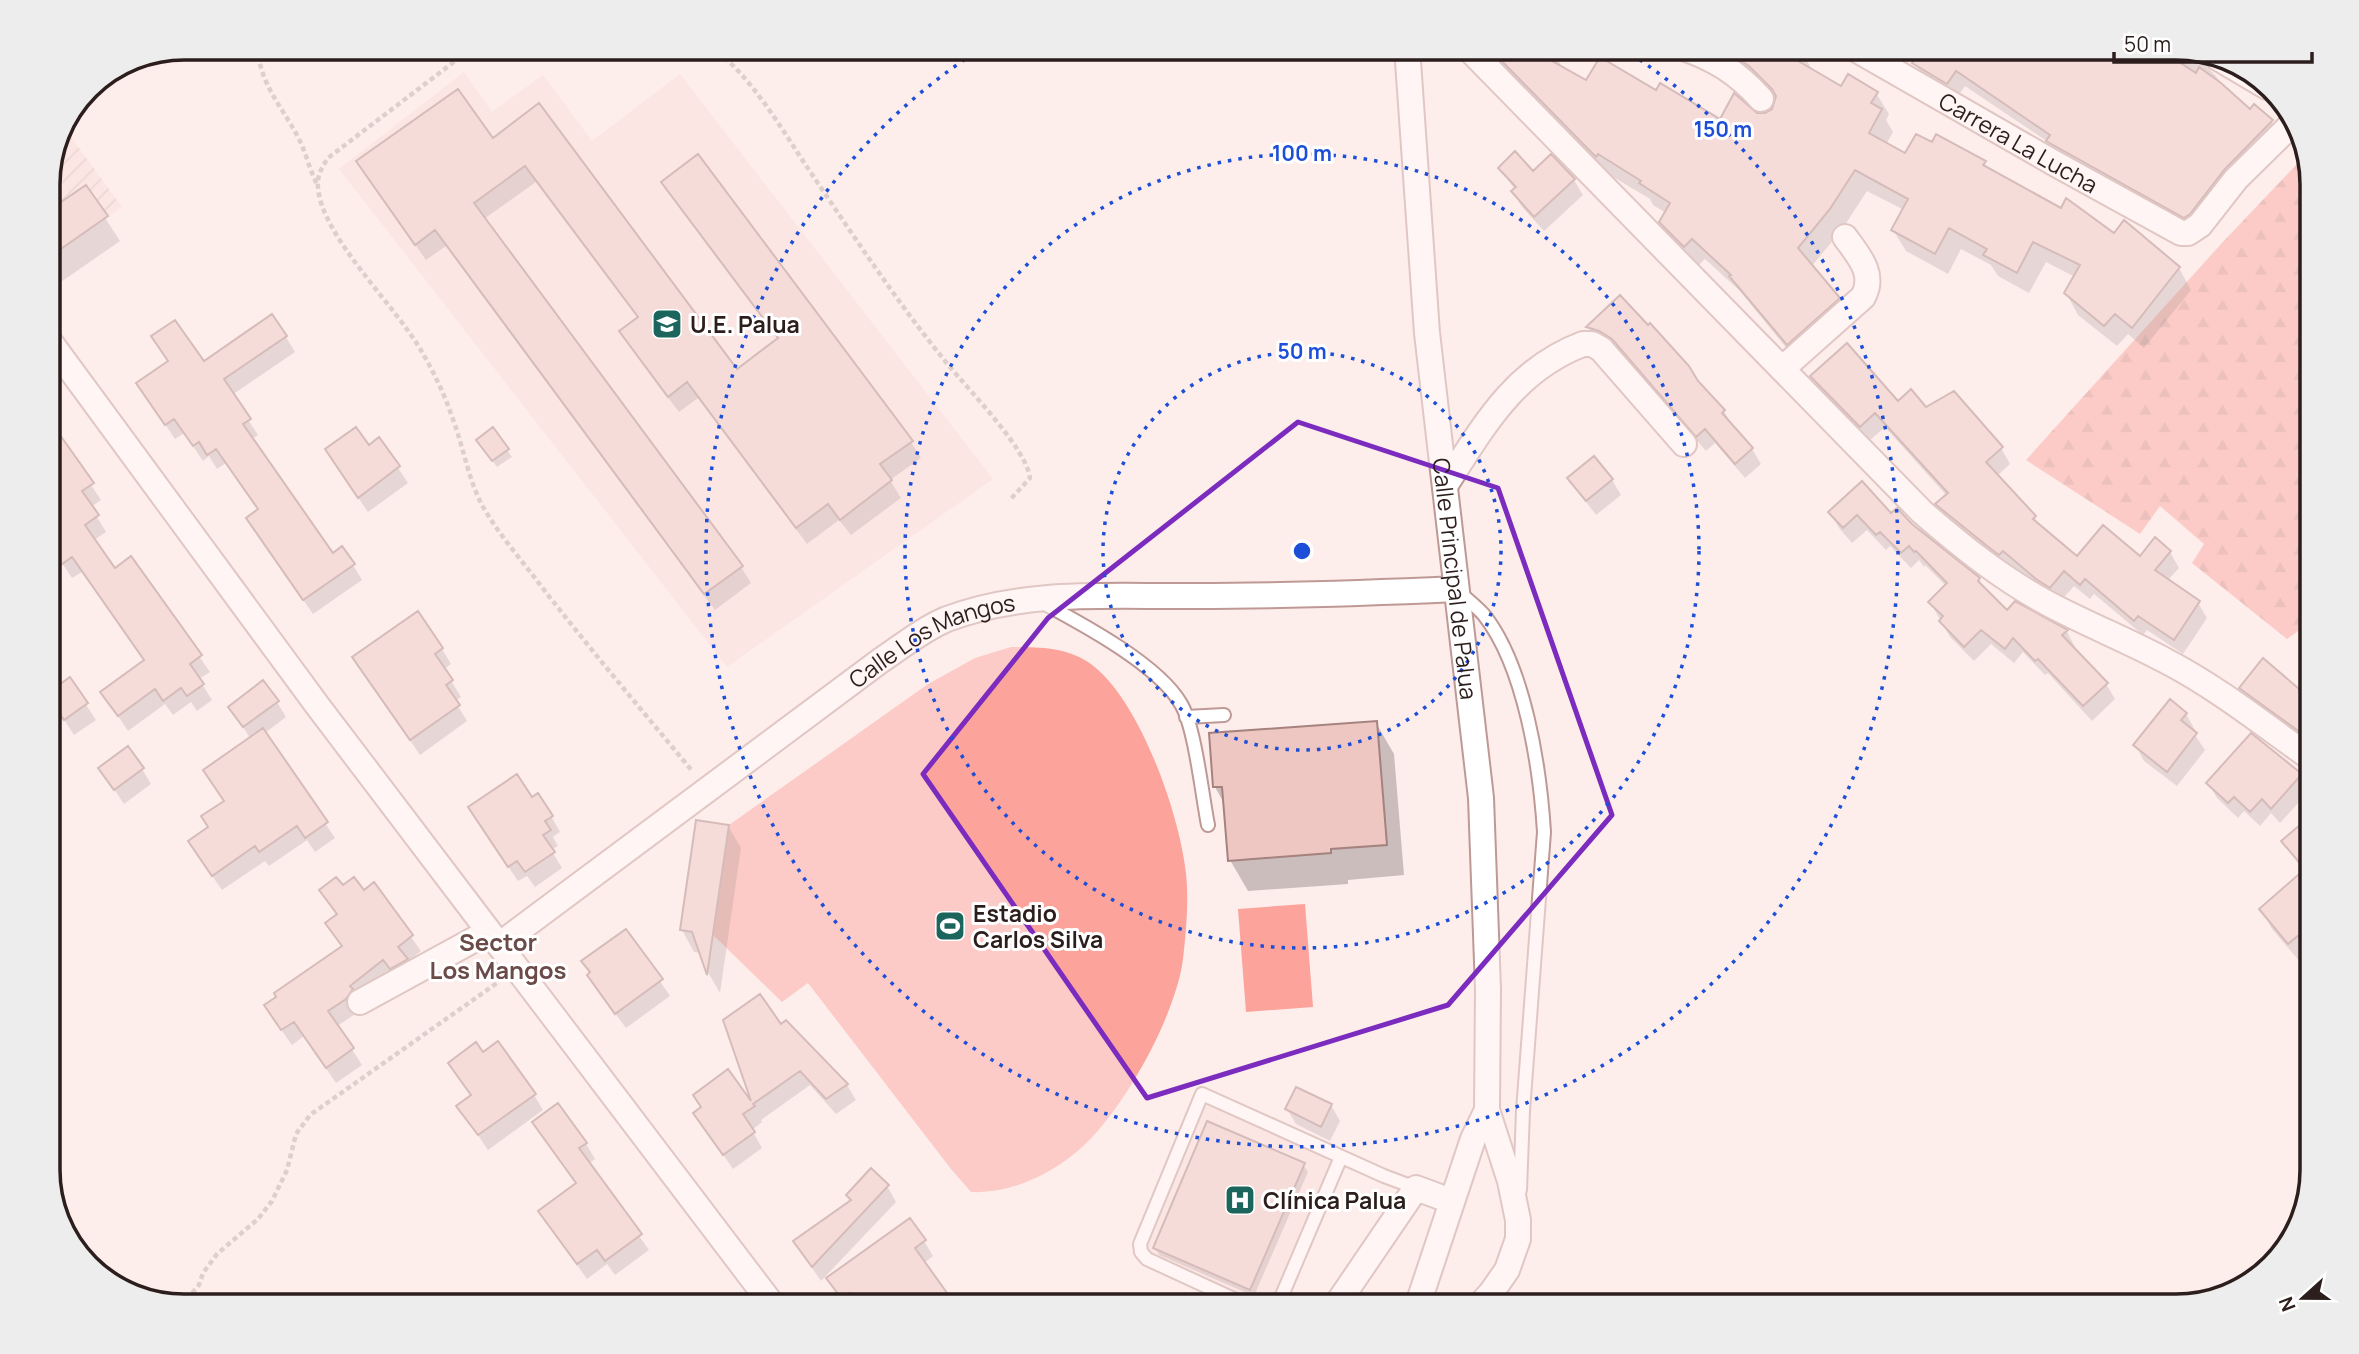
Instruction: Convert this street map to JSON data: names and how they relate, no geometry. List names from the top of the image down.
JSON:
{
  "streets": {
    "street": ["Carrera La Lucha", "Calle Principal de Palua", "Calle Los Mangos"]
  },
  "crossings": [
    ["Calle Principal de Palua", "Calle Los Mangos"]
  ],
  "districts": ["Sector Los Mangos"],
  "places": {
    "school or university": ["U.E. Palua"],
    "sports": ["Estadio Carlos Silva"],
    "hospital": ["Clínica Palua"]
  },
  "scale_bar": "50 m",
  "north": "left",
  "rings": ["150 m", "100 m", "50 m"]
}
